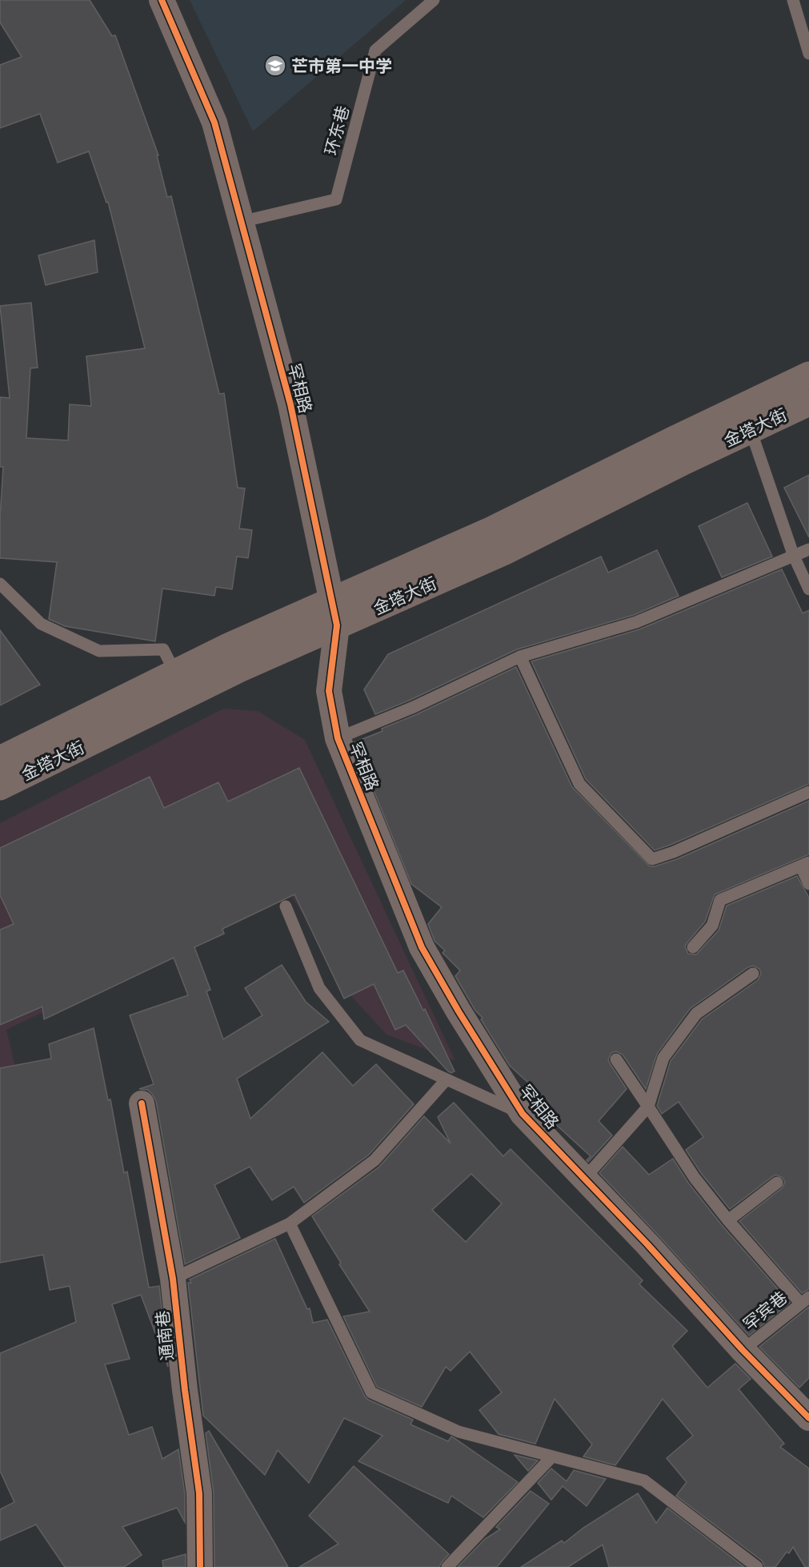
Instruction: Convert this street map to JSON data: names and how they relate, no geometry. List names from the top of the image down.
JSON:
{
  "streets": {
    "main road": ["金塔大街"],
    "street": ["罕相路", "通南巷"],
    "lane": ["环东巷", "罕宾巷"]
  },
  "crossings": [
    ["环东巷", "罕相路"],
    ["罕相路", "金塔大街"],
    ["罕相路", "罕宾巷"]
  ],
  "places": {
    "school or university": ["芒市第一中学"]
  }
}
